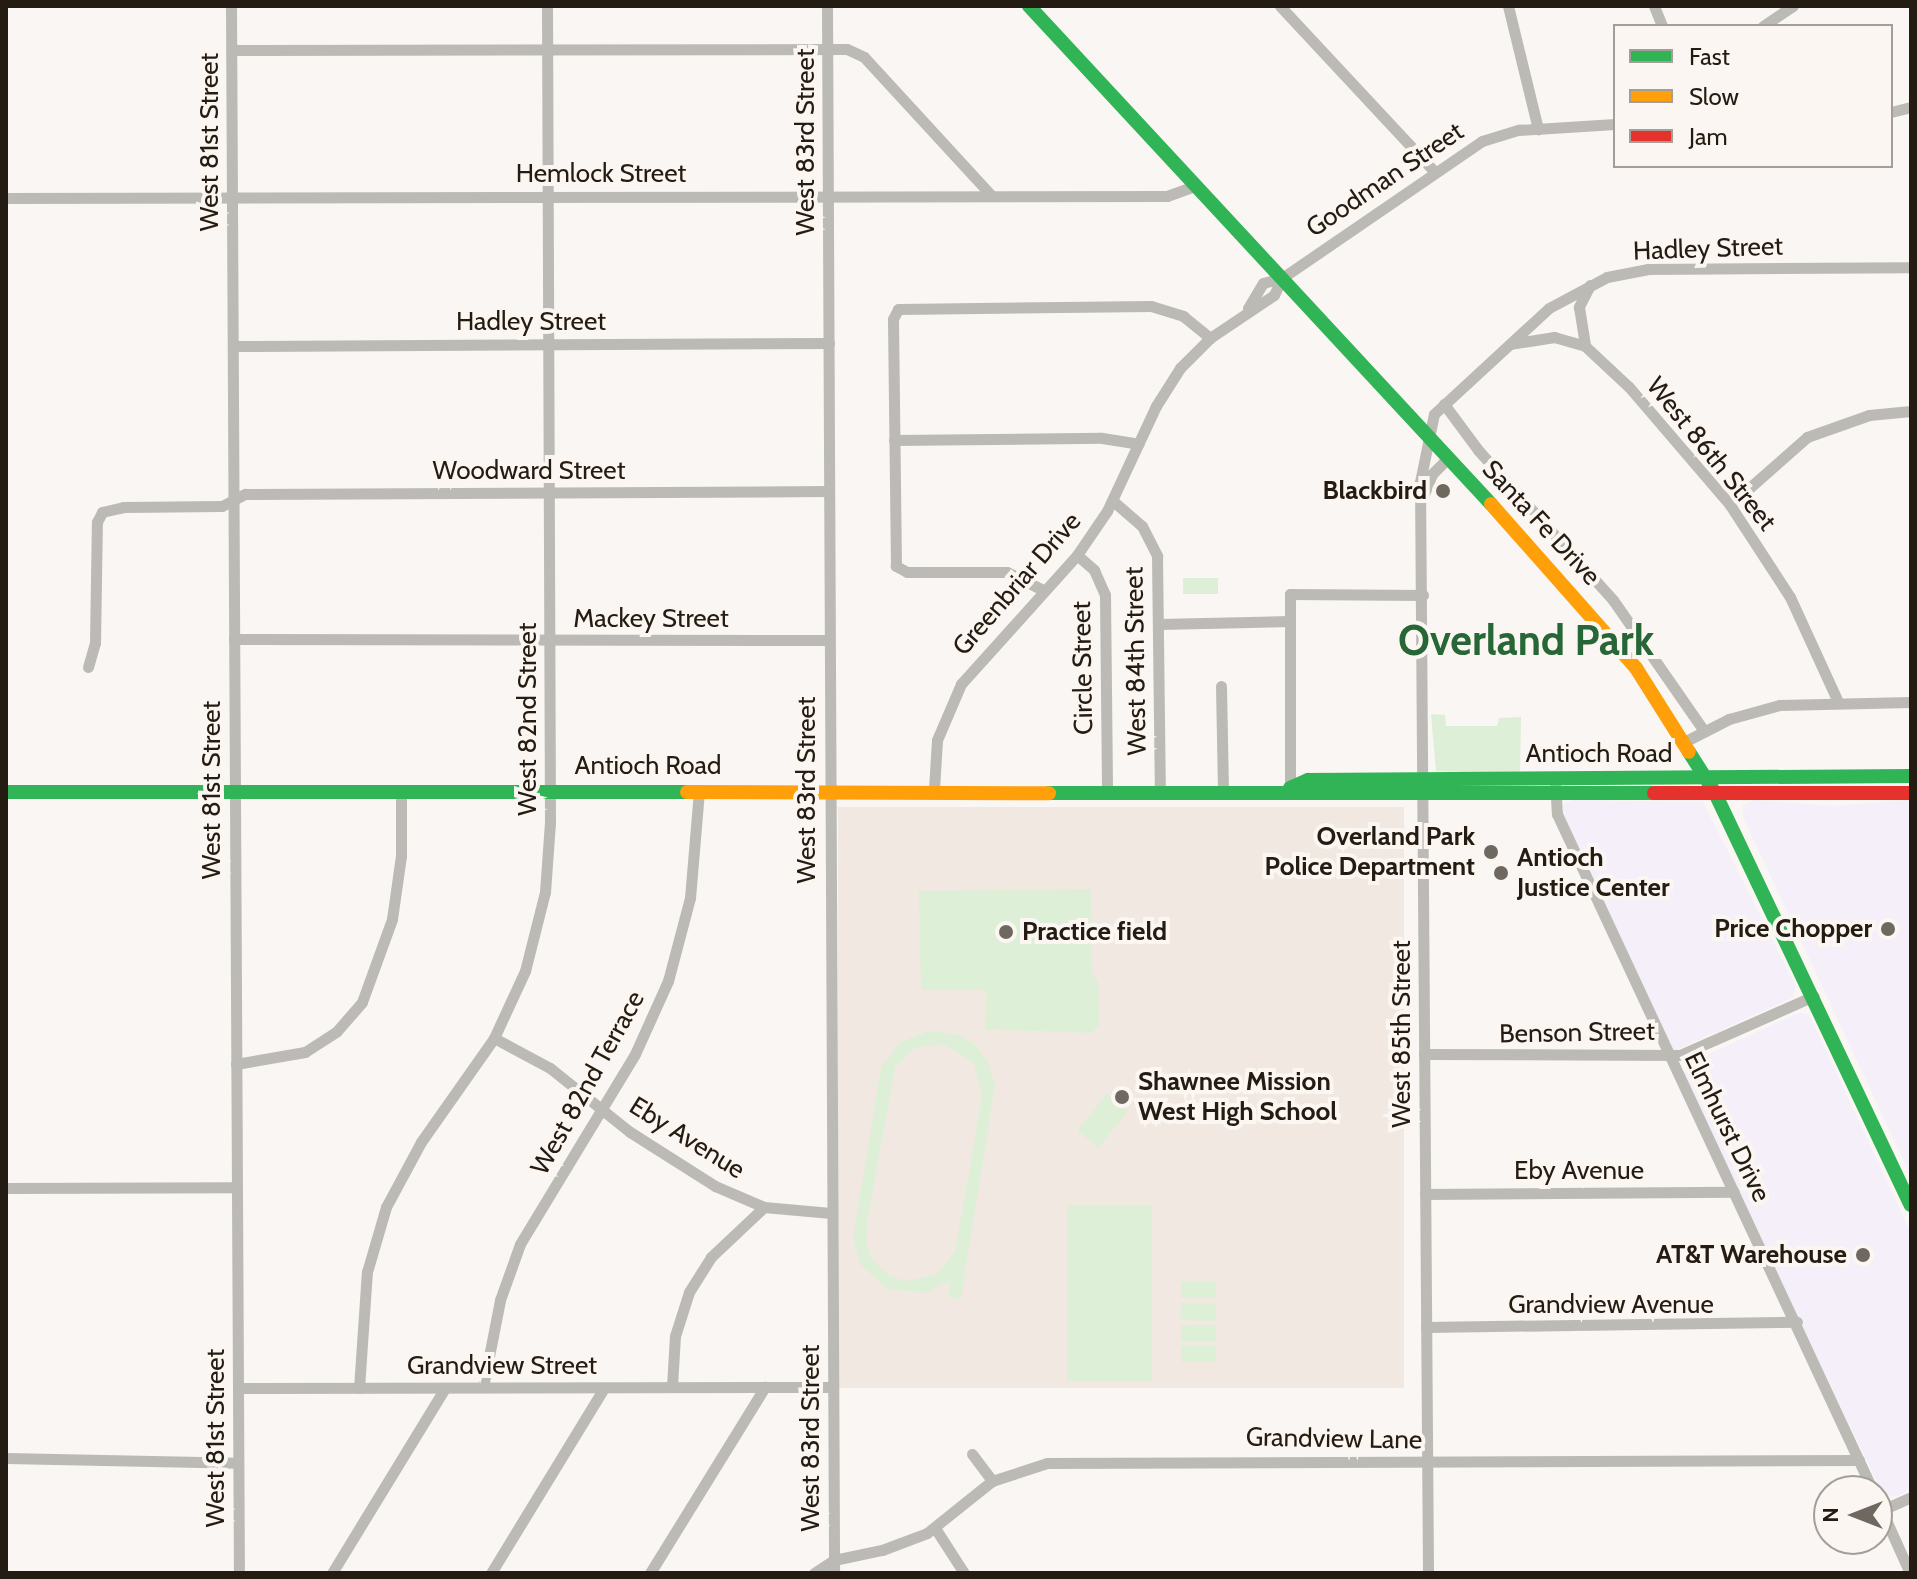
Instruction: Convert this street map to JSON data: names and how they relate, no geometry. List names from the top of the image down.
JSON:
{
  "streets": {
    "main road": ["Santa Fe Drive", "Antioch Road"],
    "street": [
      "West 81st Street",
      "West 83rd Street",
      "Hemlock Street",
      "Goodman Street",
      "Hadley Street",
      "West 86th Street",
      "Woodward Street",
      "Greenbriar Drive",
      "Mackey Street",
      "West 84th Street",
      "Circle Street",
      "West 82nd Street",
      "Benson Street",
      "West 85th Street",
      "West 82nd Terrace",
      "Elmhurst Drive",
      "Eby Avenue",
      "Grandview Avenue",
      "Grandview Street",
      "Grandview Lane"
    ]
  },
  "crossings": [
    ["West 81st Street", "Hemlock Street"],
    ["West 81st Street", "Hadley Street"],
    ["West 81st Street", "Woodward Street"],
    ["West 81st Street", "Mackey Street"],
    ["West 81st Street", "Antioch Road"],
    ["West 81st Street", "Grandview Street"],
    ["West 83rd Street", "Hemlock Street"],
    ["West 83rd Street", "Hadley Street"],
    ["West 83rd Street", "Woodward Street"],
    ["West 83rd Street", "Mackey Street"],
    ["West 83rd Street", "Antioch Road"],
    ["West 83rd Street", "Eby Avenue"],
    ["West 83rd Street", "Grandview Lane"],
    ["Hemlock Street", "Santa Fe Drive"],
    ["Hemlock Street", "West 82nd Street"],
    ["Goodman Street", "Santa Fe Drive"],
    ["Goodman Street", "Greenbriar Drive"],
    ["Hadley Street", "Santa Fe Drive"],
    ["Hadley Street", "West 82nd Street"],
    ["Hadley Street", "West 85th Street"],
    ["Woodward Street", "West 82nd Street"],
    ["Santa Fe Drive", "Greenbriar Drive"],
    ["Santa Fe Drive", "Antioch Road"],
    ["Santa Fe Drive", "Benson Street"],
    ["Santa Fe Drive", "West 85th Street"],
    ["Greenbriar Drive", "West 84th Street"],
    ["Greenbriar Drive", "Circle Street"],
    ["Greenbriar Drive", "Antioch Road"],
    ["Mackey Street", "West 82nd Street"],
    ["West 84th Street", "Antioch Road"],
    ["Circle Street", "Antioch Road"],
    ["West 82nd Street", "Antioch Road"],
    ["West 82nd Street", "Eby Avenue"],
    ["West 82nd Street", "Grandview Street"],
    ["Antioch Road", "West 85th Street"],
    ["Antioch Road", "West 82nd Terrace"],
    ["Antioch Road", "Elmhurst Drive"],
    ["Benson Street", "West 85th Street"],
    ["Benson Street", "Elmhurst Drive"],
    ["West 85th Street", "Eby Avenue"],
    ["West 85th Street", "Grandview Avenue"],
    ["West 85th Street", "Grandview Lane"],
    ["West 82nd Terrace", "Eby Avenue"],
    ["West 82nd Terrace", "Grandview Street"],
    ["Elmhurst Drive", "Eby Avenue"],
    ["Elmhurst Drive", "Grandview Avenue"],
    ["Elmhurst Drive", "Grandview Lane"]
  ],
  "districts": ["Overland Park"],
  "places": [
    "Blackbird",
    "Overland Park Police Department",
    "Antioch Justice Center",
    "Price Chopper",
    "Practice field",
    "Shawnee Mission West High School",
    "AT&T Warehouse"
  ],
  "legend": ["Fast", "Slow", "Jam"],
  "north": "left"
}
